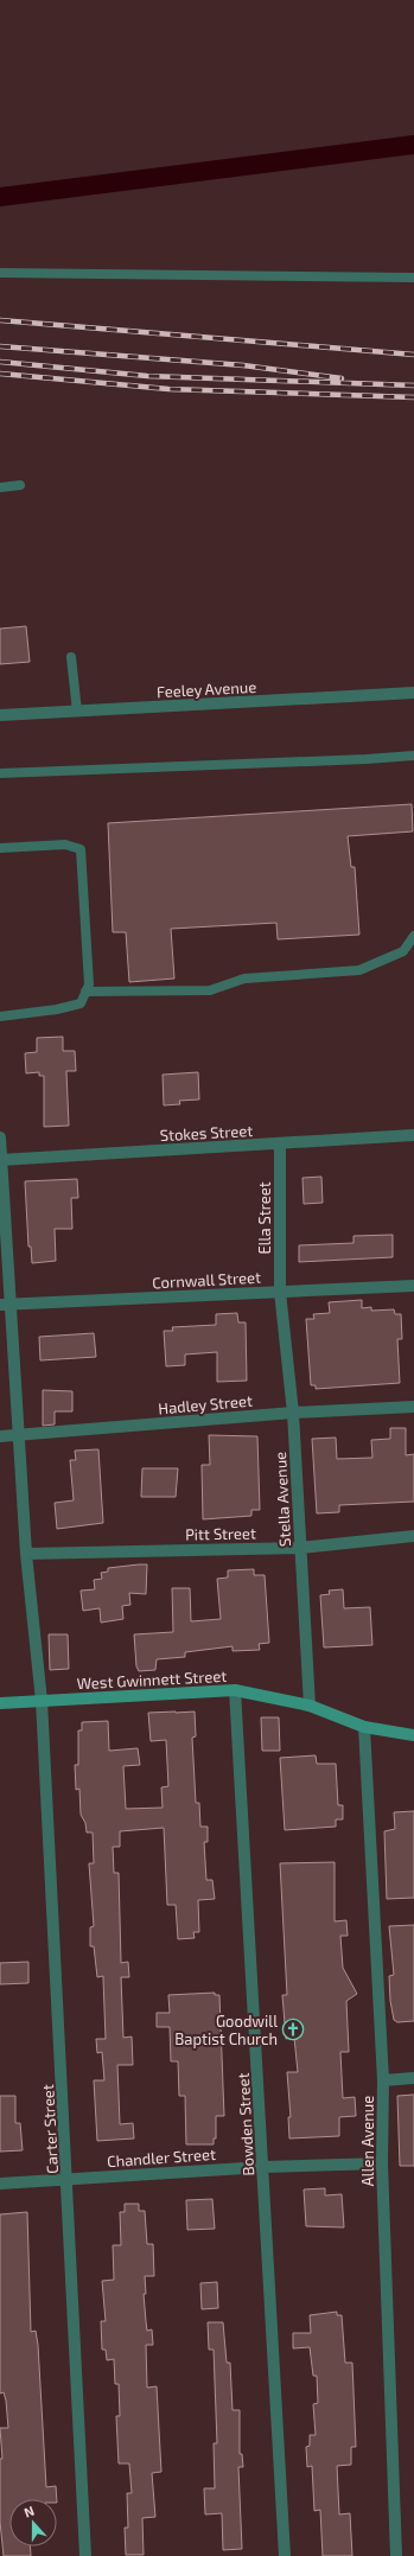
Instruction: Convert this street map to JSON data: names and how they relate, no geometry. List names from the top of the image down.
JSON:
{
  "streets": {
    "main road": ["West Gwinnett Street"],
    "street": [
      "Feeley Avenue",
      "Stokes Street",
      "Ella Street",
      "Cornwall Street",
      "Hadley Street",
      "Stella Avenue",
      "Pitt Street",
      "Bowden Street",
      "Carter Street",
      "Allen Avenue",
      "Chandler Street"
    ]
  },
  "crossings": [
    ["Stokes Street", "Ella Street"],
    ["Stokes Street", "Carter Street"],
    ["Ella Street", "Cornwall Street"],
    ["Ella Street", "Stella Avenue"],
    ["Cornwall Street", "Stella Avenue"],
    ["Cornwall Street", "Carter Street"],
    ["Hadley Street", "Stella Avenue"],
    ["Hadley Street", "Carter Street"],
    ["Stella Avenue", "Pitt Street"],
    ["Stella Avenue", "West Gwinnett Street"],
    ["Pitt Street", "Carter Street"],
    ["West Gwinnett Street", "Bowden Street"],
    ["West Gwinnett Street", "Carter Street"],
    ["West Gwinnett Street", "Allen Avenue"],
    ["Bowden Street", "Chandler Street"],
    ["Carter Street", "Chandler Street"],
    ["Allen Avenue", "Chandler Street"]
  ],
  "places": {
    "church": ["Goodwill Baptist Church"]
  },
  "north": "top"
}
